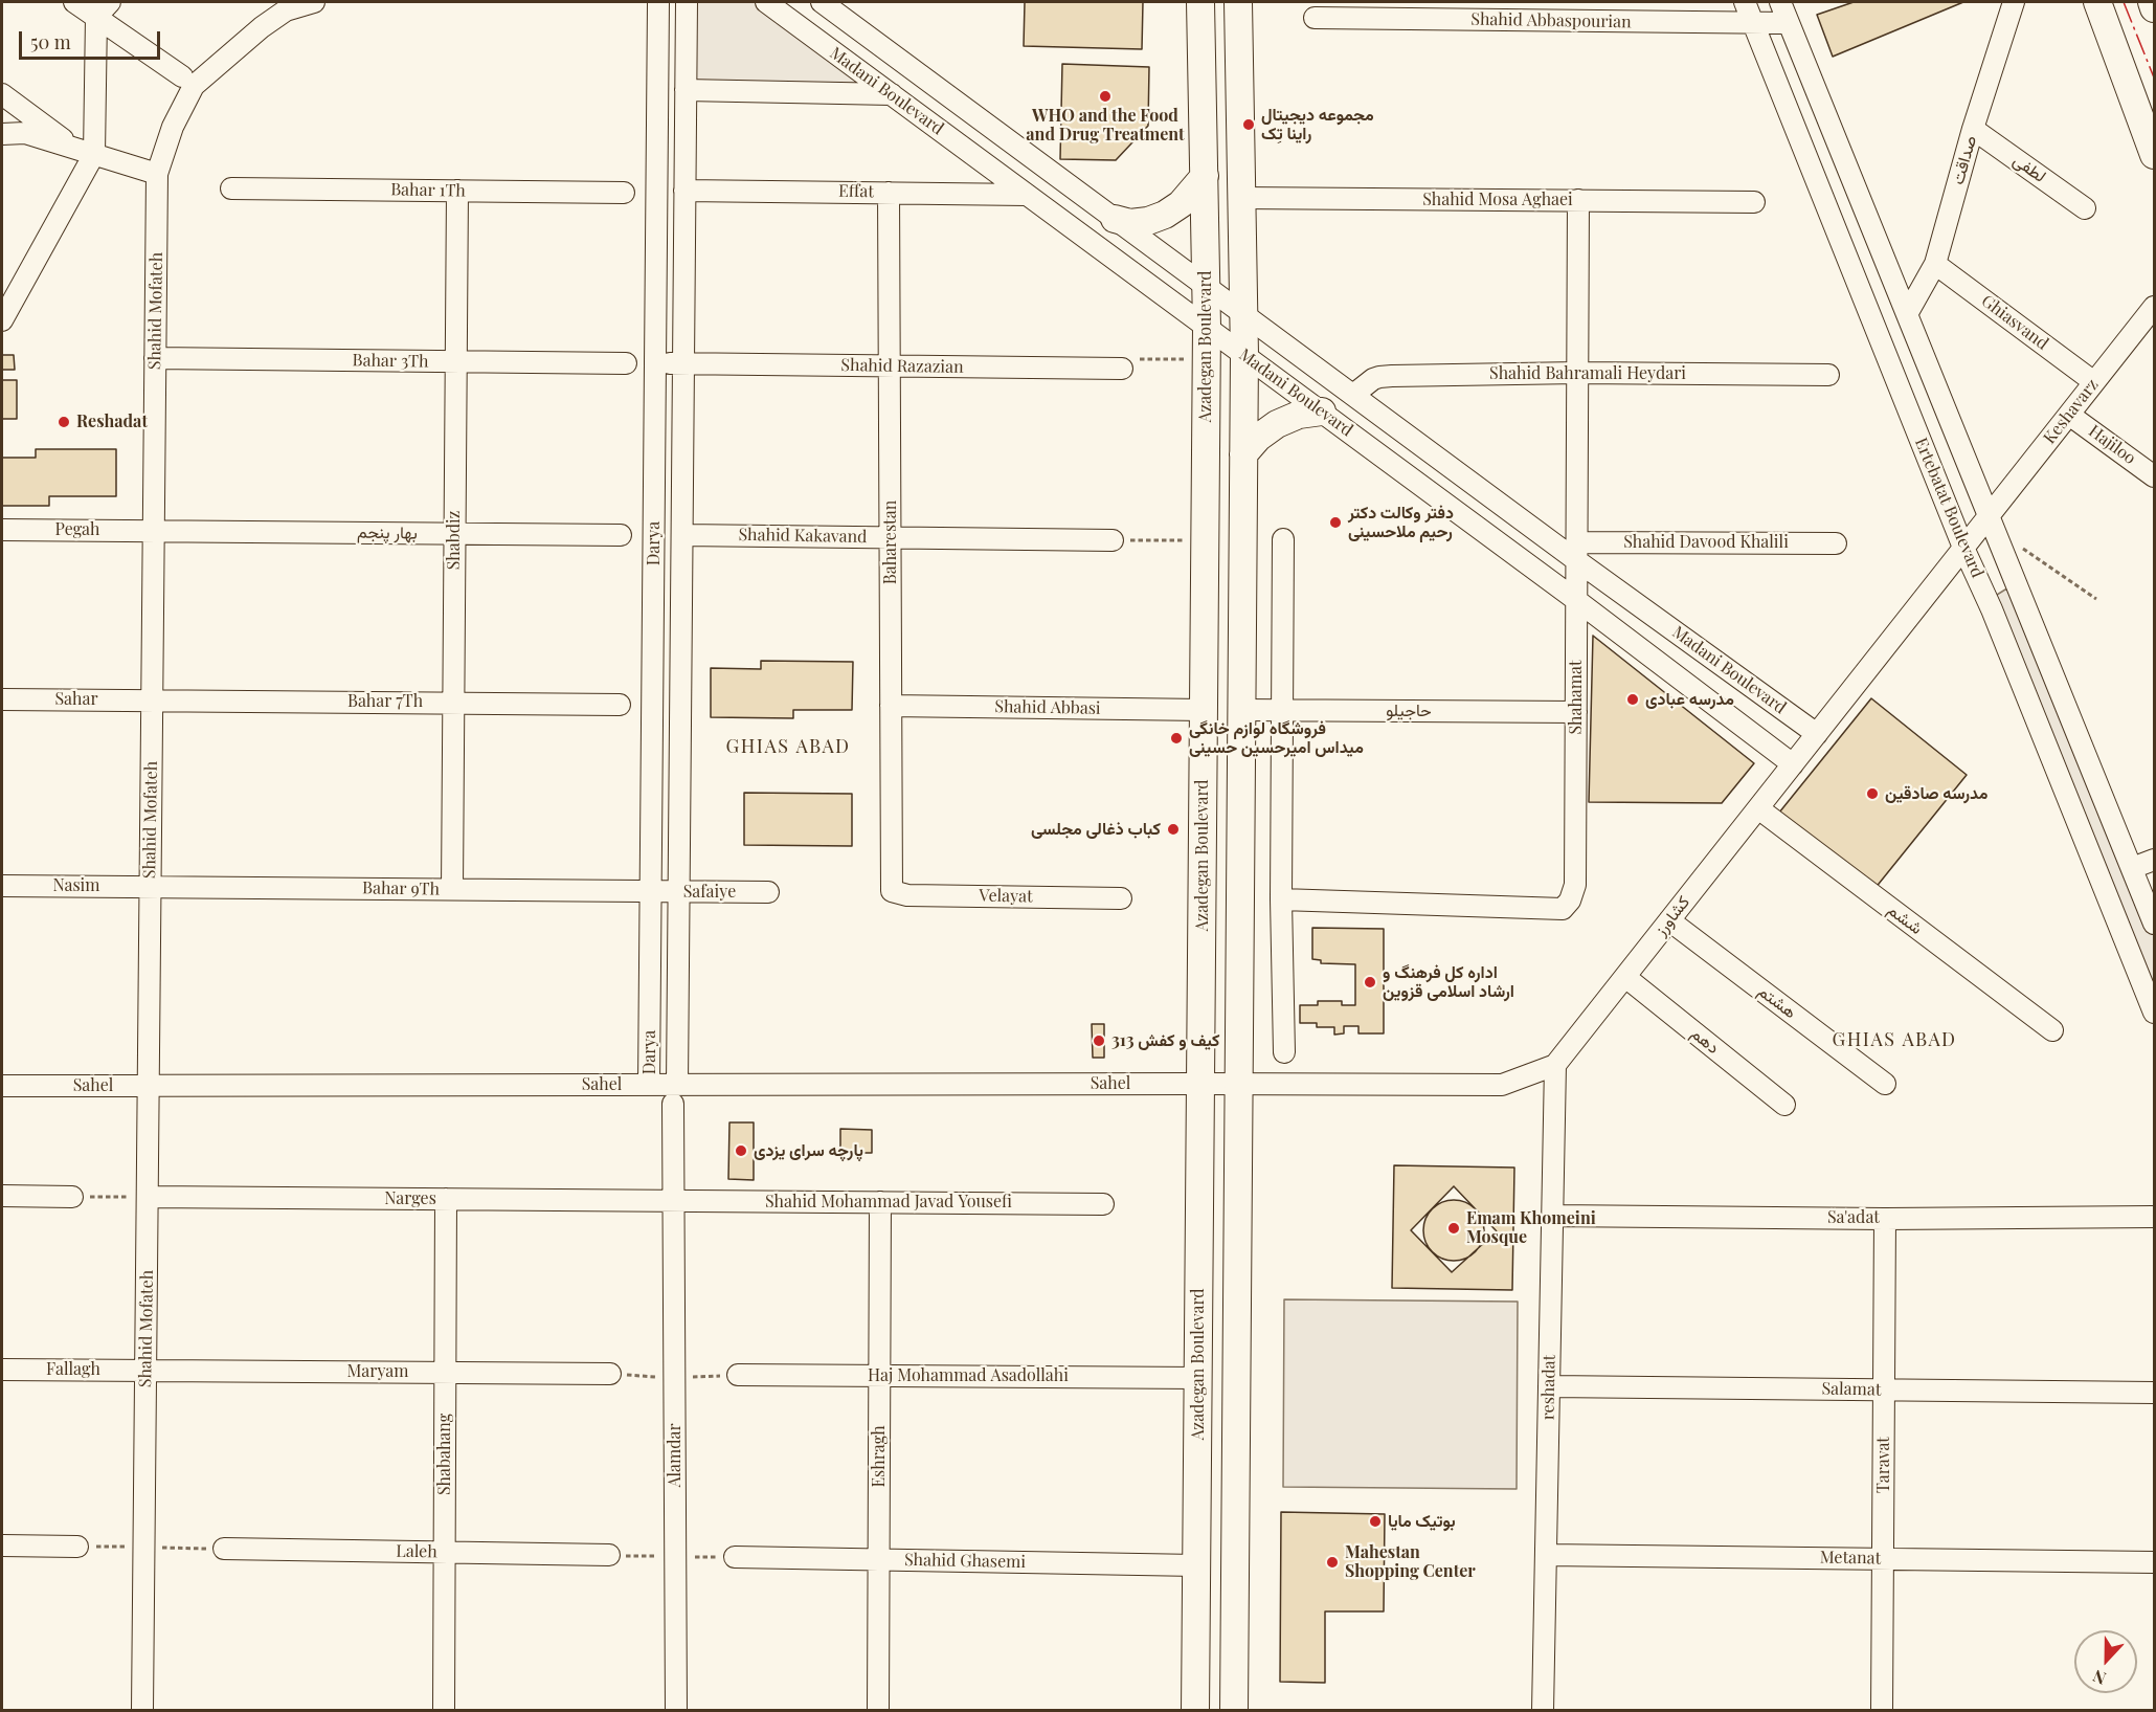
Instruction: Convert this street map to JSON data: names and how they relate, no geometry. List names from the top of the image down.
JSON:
{
  "streets": {
    "main road": ["Azadegan Boulevard"],
    "street": [
      "Shahid Abbaspourian",
      "Madani Boulevard",
      "صداقت",
      "لطفی",
      "Bahar 1Th",
      "Effat",
      "Shahid Mosa Aghaei",
      "Shahid Mofateh",
      "Ghiasvand",
      "Bahar 3Th",
      "Shahid Razazian",
      "Shahid Bahramali Heydari",
      "Keshavarz",
      "Hajiloo",
      "Ertebatat Boulevard",
      "Pegah",
      "بهار پنجم",
      "Shahid Kakavand",
      "Shabdiz",
      "Baharestan",
      "Shahid Davood Khalili",
      "Darya",
      "Shahamat",
      "Sahar",
      "Bahar 7Th",
      "Shahid Abbasi",
      "حاجیلو",
      "Nasim",
      "Bahar 9Th",
      "Safaiye",
      "Velayat",
      "کشاورز",
      "ششم",
      "هشتم",
      "دهم",
      "Sahel",
      "Narges",
      "Shahid Mohammad Javad Yousefi",
      "Sa'adat",
      "Fallagh",
      "Maryam",
      "Haj Mohammad Asadollahi",
      "reshadat",
      "Salamat",
      "Shabahang",
      "Alamdar",
      "Eshragh",
      "Taravat",
      "Laleh",
      "Metanat",
      "Shahid Ghasemi"
    ]
  },
  "crossings": [
    ["Shahid Abbaspourian", "Ertebatat Boulevard"],
    ["Madani Boulevard", "Effat"],
    ["Madani Boulevard", "Azadegan Boulevard"],
    ["Madani Boulevard", "Shahid Bahramali Heydari"],
    ["Madani Boulevard", "Shahid Davood Khalili"],
    ["Madani Boulevard", "Shahamat"],
    ["Madani Boulevard", "کشاورز"],
    ["صداقت", "لطفی"],
    ["صداقت", "Ghiasvand"],
    ["صداقت", "Ertebatat Boulevard"],
    ["Bahar 1Th", "Shabdiz"],
    ["Effat", "Baharestan"],
    ["Effat", "Darya"],
    ["Shahid Mosa Aghaei", "Shahamat"],
    ["Shahid Mofateh", "Bahar 3Th"],
    ["Shahid Mofateh", "Pegah"],
    ["Shahid Mofateh", "بهار پنجم"],
    ["Shahid Mofateh", "Sahar"],
    ["Shahid Mofateh", "Bahar 7Th"],
    ["Shahid Mofateh", "Nasim"],
    ["Shahid Mofateh", "Bahar 9Th"],
    ["Shahid Mofateh", "Sahel"],
    ["Shahid Mofateh", "Narges"],
    ["Shahid Mofateh", "Fallagh"],
    ["Shahid Mofateh", "Maryam"],
    ["Ghiasvand", "Keshavarz"],
    ["Azadegan Boulevard", "Shahid Abbasi"],
    ["Azadegan Boulevard", "Sahel"],
    ["Azadegan Boulevard", "Haj Mohammad Asadollahi"],
    ["Azadegan Boulevard", "Shahid Ghasemi"],
    ["Bahar 3Th", "Shabdiz"],
    ["Shahid Razazian", "Baharestan"],
    ["Shahid Razazian", "Darya"],
    ["Shahid Bahramali Heydari", "Shahamat"],
    ["Keshavarz", "Hajiloo"],
    ["Keshavarz", "Ertebatat Boulevard"],
    ["Keshavarz", "کشاورز"],
    ["Ertebatat Boulevard", "کشاورز"],
    ["Pegah", "بهار پنجم"],
    ["بهار پنجم", "Shabdiz"],
    ["Shahid Kakavand", "Baharestan"],
    ["Shahid Kakavand", "Darya"],
    ["Shabdiz", "Bahar 7Th"],
    ["Shabdiz", "Bahar 9Th"],
    ["Baharestan", "Shahid Abbasi"],
    ["Baharestan", "Velayat"],
    ["Shahid Davood Khalili", "Shahamat"],
    ["Darya", "Bahar 9Th"],
    ["Darya", "Safaiye"],
    ["Darya", "Sahel"],
    ["Darya", "Narges"],
    ["Darya", "Shahid Mohammad Javad Yousefi"],
    ["Darya", "Alamdar"],
    ["Shahamat", "حاجیلو"],
    ["Sahar", "Bahar 7Th"],
    ["Nasim", "Bahar 9Th"],
    ["Bahar 9Th", "Safaiye"],
    ["کشاورز", "ششم"],
    ["کشاورز", "هشتم"],
    ["کشاورز", "دهم"],
    ["کشاورز", "reshadat"],
    ["Narges", "Shahid Mohammad Javad Yousefi"],
    ["Narges", "Shabahang"],
    ["Narges", "Alamdar"],
    ["Shahid Mohammad Javad Yousefi", "Alamdar"],
    ["Shahid Mohammad Javad Yousefi", "Eshragh"],
    ["Sa'adat", "reshadat"],
    ["Sa'adat", "Taravat"],
    ["Fallagh", "Maryam"],
    ["Maryam", "Shabahang"],
    ["Haj Mohammad Asadollahi", "Eshragh"],
    ["reshadat", "Salamat"],
    ["reshadat", "Metanat"],
    ["Salamat", "Taravat"],
    ["Shabahang", "Laleh"],
    ["Eshragh", "Shahid Ghasemi"],
    ["Taravat", "Metanat"]
  ],
  "districts": ["GHIAS ABAD", "GHIAS ABAD"],
  "places": [
    "WHO and the Food and Drug Treatment",
    "مجموعه دیجیتال راینا تِک",
    "Reshadat",
    "دفتر وکالت دکتر رحیم ملاحسینی",
    "مدرسه عبادی",
    "فروشگاه لوازم خانگی میداس امیرحسین حسینی",
    "مدرسه صادقین",
    "کباب ذغالی مجلسی",
    "اداره کل فرهنگ و ارشاد اسلامی قزوین",
    "کیف و کفش 313",
    "پارچه سرای یزدی",
    "Emam Khomeini Mosque",
    "بوتیک مایا",
    "Mahestan Shopping Center"
  ],
  "scale_bar": "50 m",
  "north": "bottom"
}
